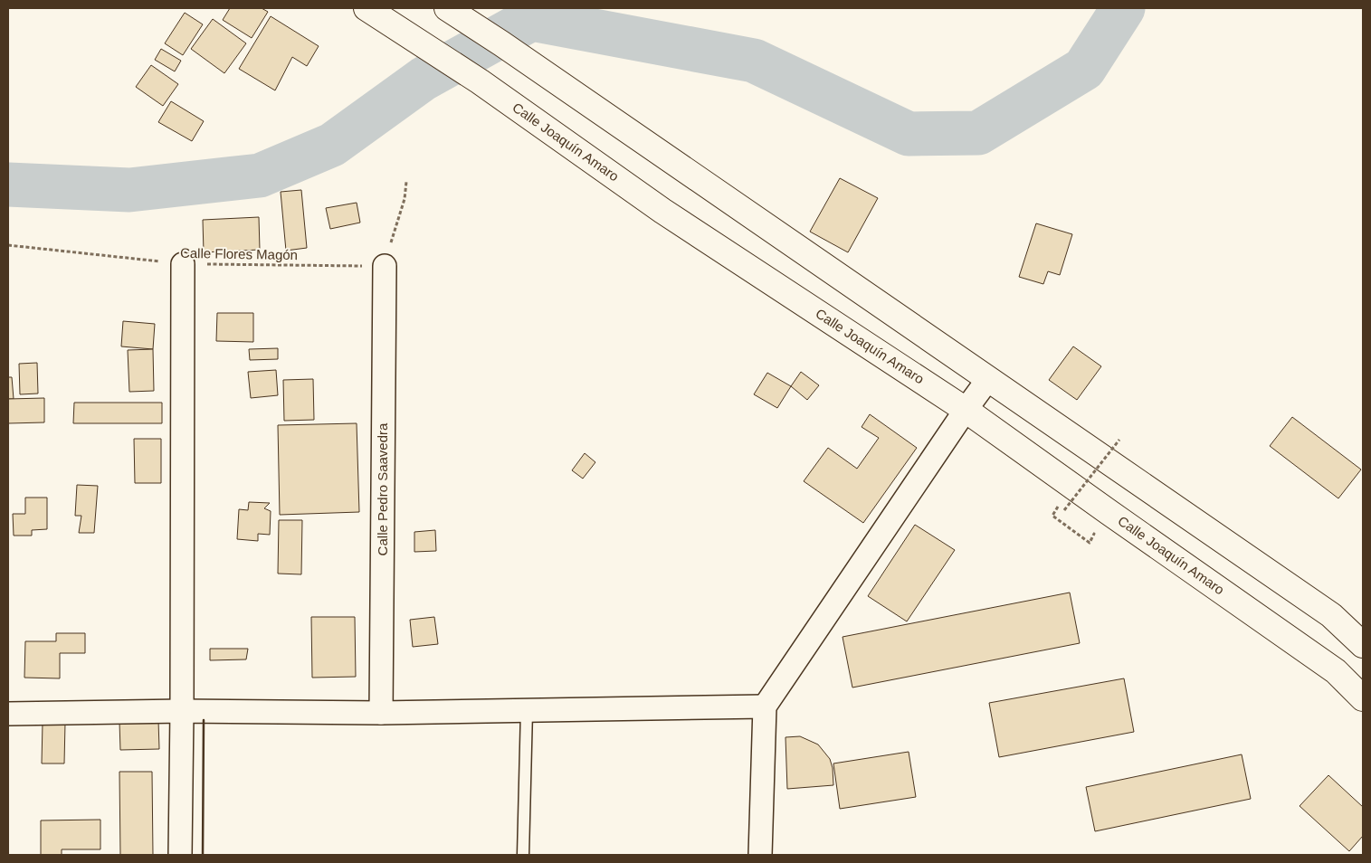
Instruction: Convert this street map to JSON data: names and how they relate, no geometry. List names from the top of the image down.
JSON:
{
  "streets": {
    "main road": ["Calle Joaquín Amaro"],
    "street": ["Calle Pedro Saavedra"],
    "path": ["Calle Flores Magón"]
  },
  "crossings": [
    ["Calle Flores Magón", "Calle Pedro Saavedra"]
  ]
}
